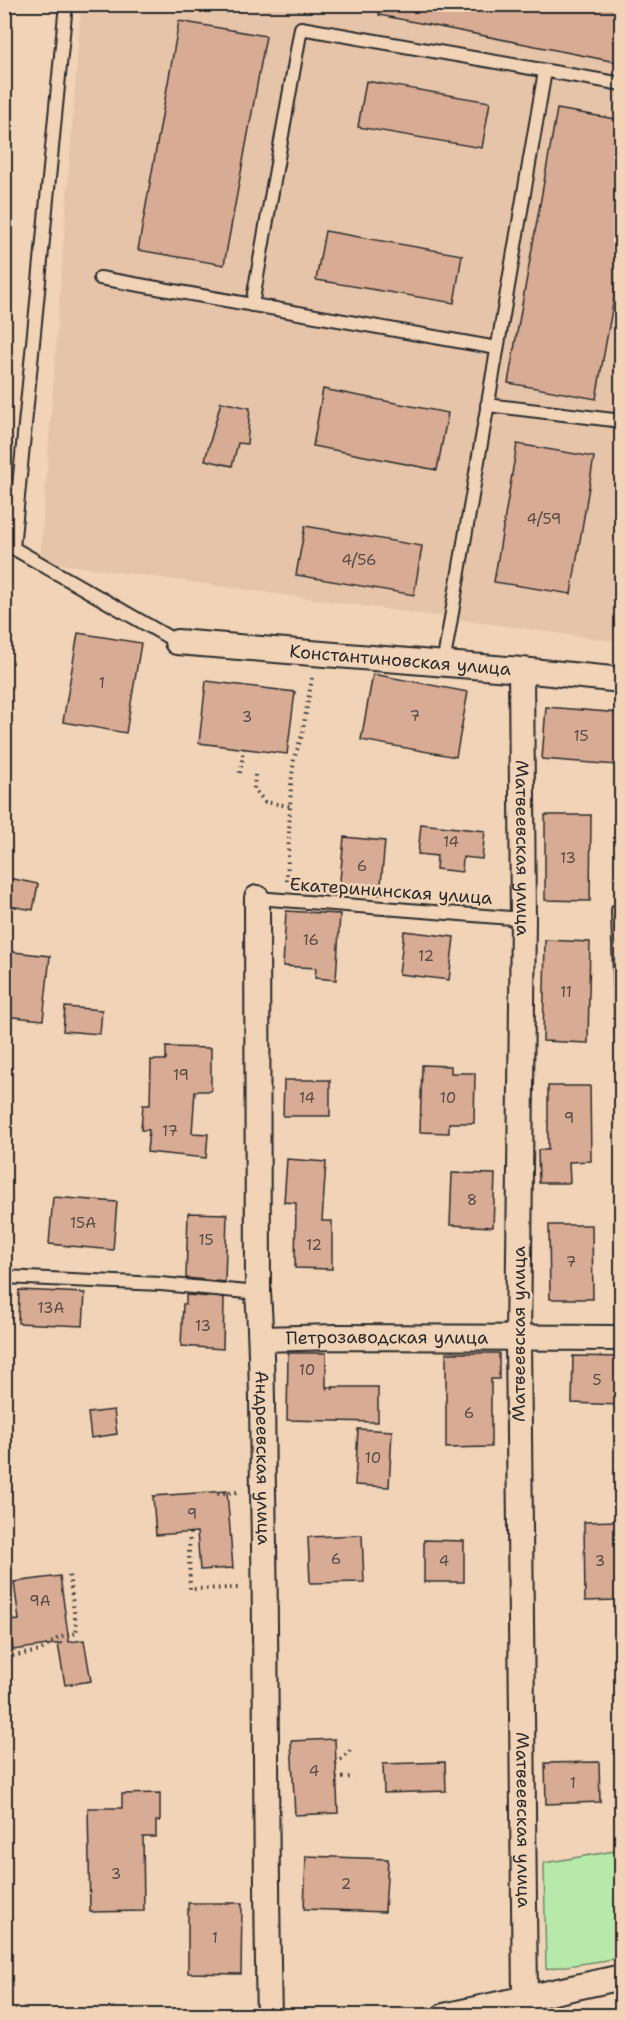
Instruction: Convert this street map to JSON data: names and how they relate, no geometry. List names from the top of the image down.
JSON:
{
  "streets": {
    "street": [
      "Константиновская улица",
      "Матвеевская улица",
      "Петрозаводская улица",
      "Андреевская улица"
    ],
    "lane": ["Екатерининская улица"]
  },
  "crossings": [
    ["Константиновская улица", "Матвеевская улица"],
    ["Матвеевская улица", "Екатерининская улица"],
    ["Матвеевская улица", "Петрозаводская улица"],
    ["Екатерининская улица", "Андреевская улица"],
    ["Петрозаводская улица", "Андреевская улица"]
  ],
  "house_numbers": [
    "4/59",
    "4/56",
    "1",
    "7",
    "3",
    "15",
    "14",
    "13",
    "6",
    "16",
    "12",
    "11",
    "19",
    "14",
    "10",
    "9",
    "17",
    "8",
    "15А",
    "15",
    "12",
    "7",
    "13А",
    "13",
    "10",
    "5",
    "6",
    "10",
    "9",
    "6",
    "4",
    "3",
    "9А",
    "4",
    "1",
    "3",
    "2",
    "1"
  ]
}
